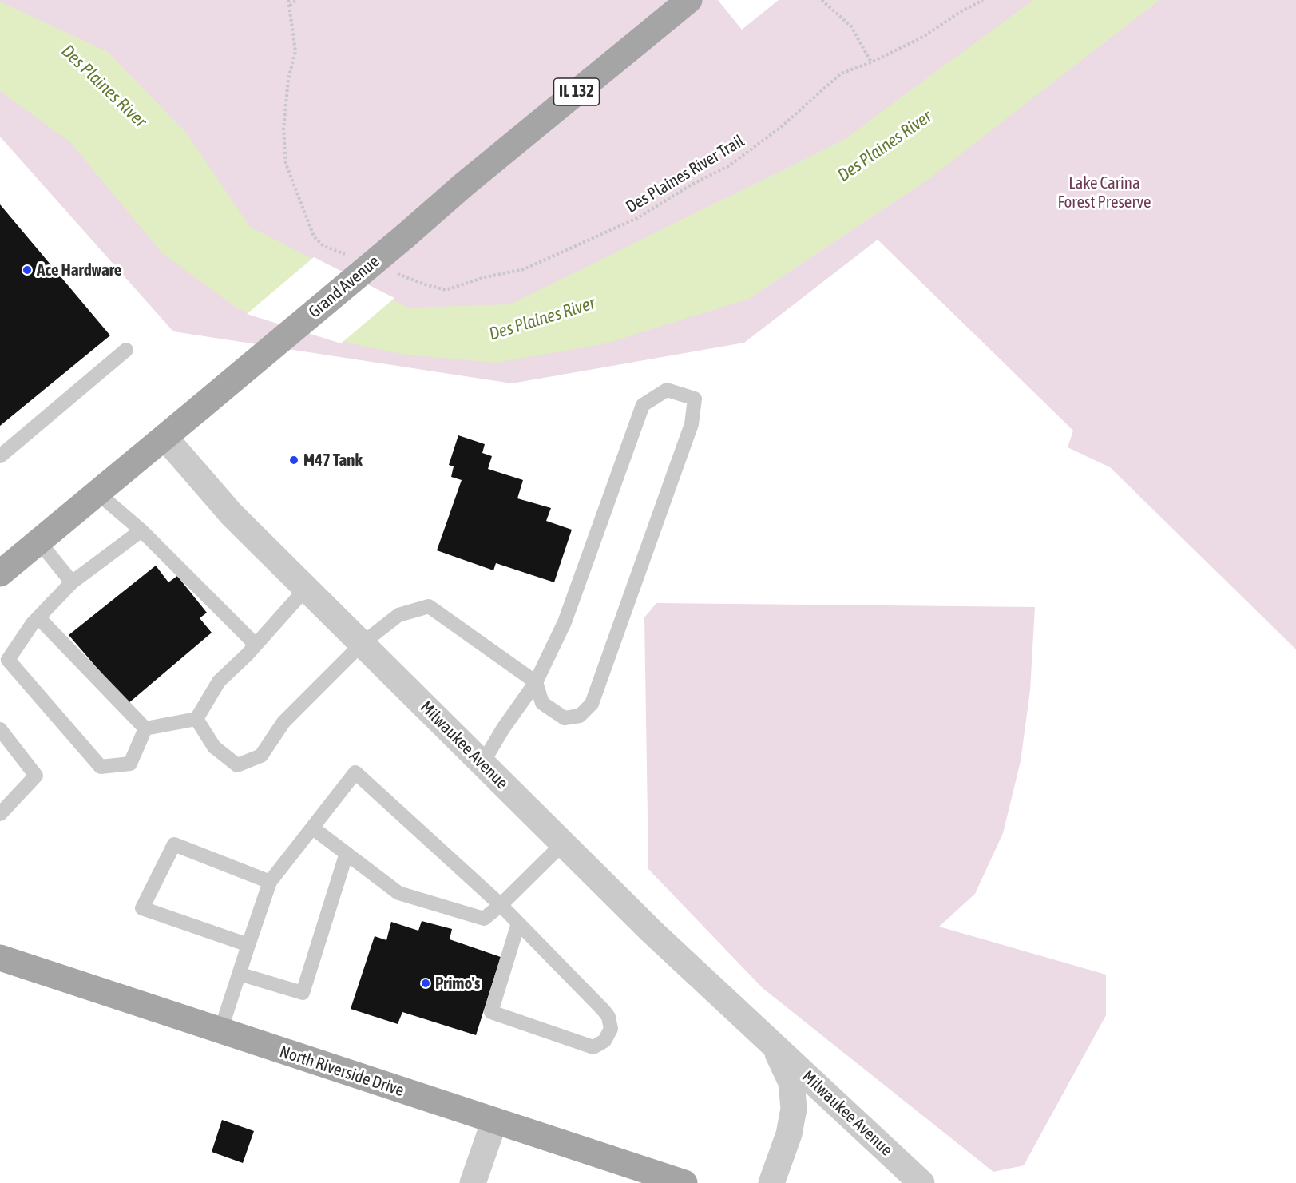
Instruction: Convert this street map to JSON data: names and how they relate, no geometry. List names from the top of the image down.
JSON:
{
  "streets": {
    "main road": ["IL 132", "Grand Avenue", "North Riverside Drive"],
    "street": ["Milwaukee Avenue"],
    "path": ["Des Plaines River Trail"]
  },
  "crossings": [
    ["Grand Avenue", "Milwaukee Avenue"]
  ],
  "water": ["Des Plaines River"],
  "parks": ["Lake Carina Forest Preserve"],
  "places": ["Ace Hardware", "M47 Tank", "Primo's"]
}
